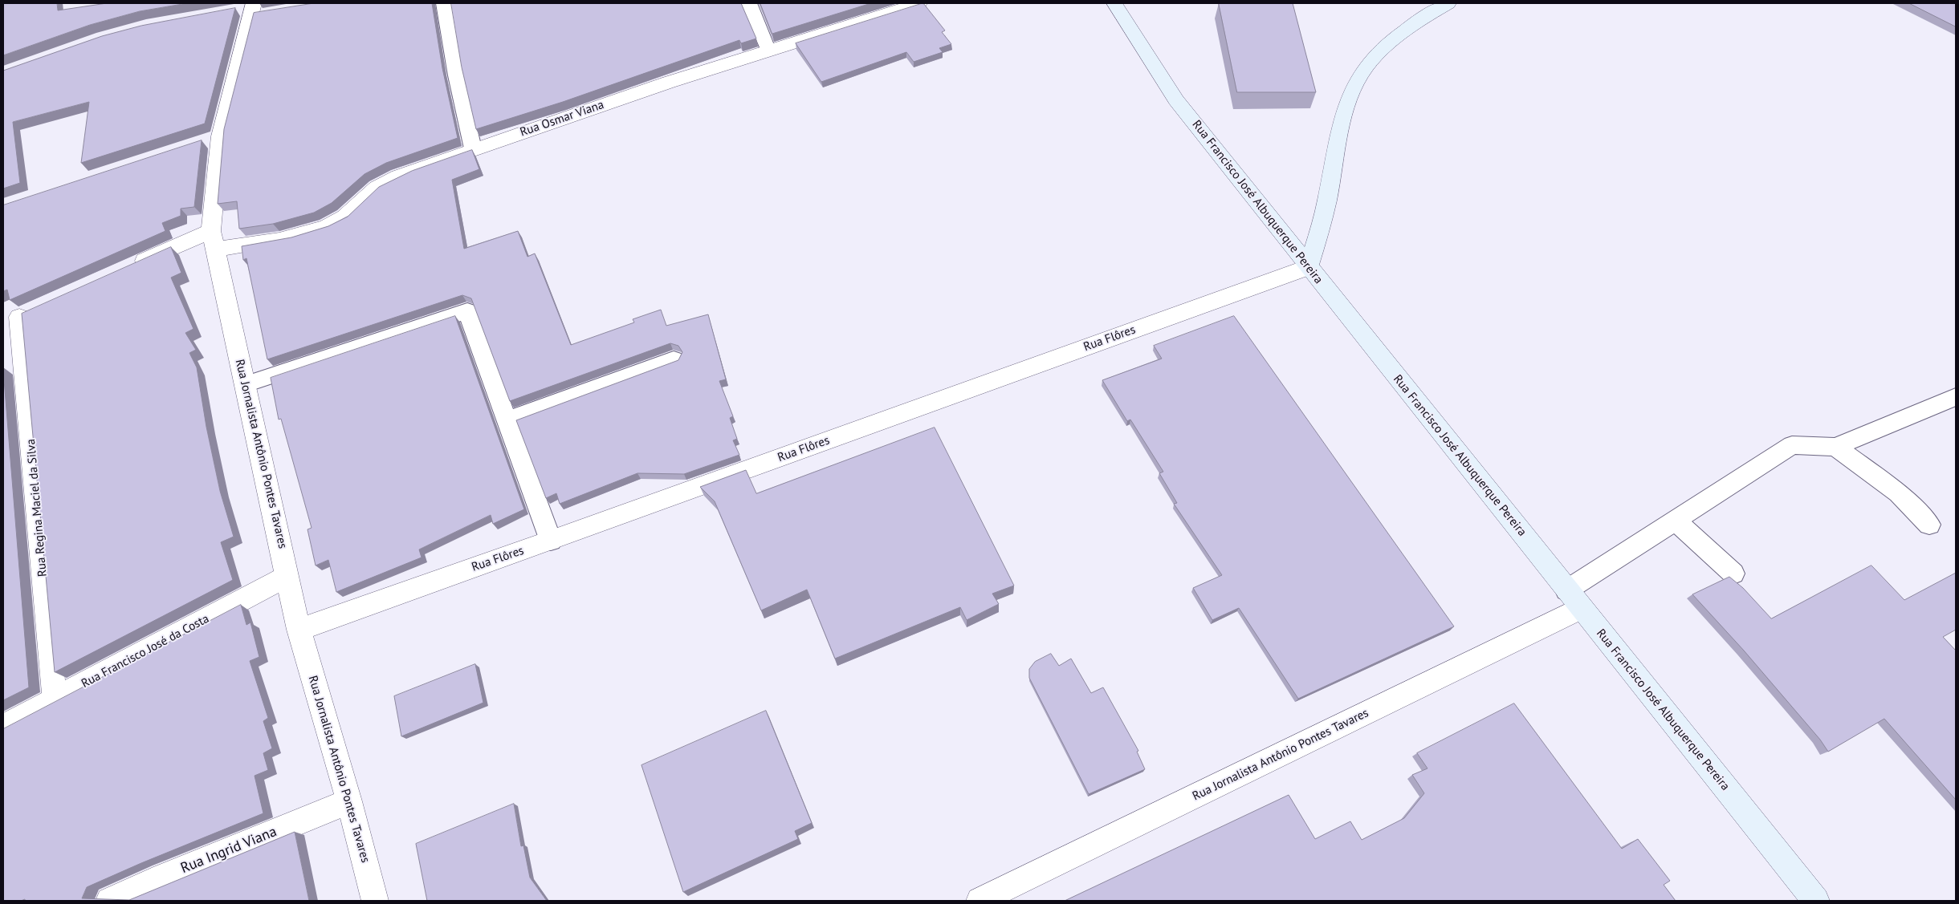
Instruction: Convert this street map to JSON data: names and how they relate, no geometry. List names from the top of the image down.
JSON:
{
  "streets": {
    "main road": ["Rua Francisco José Albuquerque Pereira"],
    "street": [
      "Rua Osmar Viana",
      "Rua Flôres",
      "Rua Jornalista Antônio Pontes Tavares",
      "Rua Regina Maciel da Silva",
      "Rua Francisco José da Costa",
      "Rua Ingrid Viana"
    ]
  },
  "crossings": [
    ["Rua Osmar Viana", "Rua Jornalista Antônio Pontes Tavares"],
    ["Rua Francisco José Albuquerque Pereira", "Rua Flôres"],
    ["Rua Francisco José Albuquerque Pereira", "Rua Jornalista Antônio Pontes Tavares"],
    ["Rua Flôres", "Rua Jornalista Antônio Pontes Tavares"],
    ["Rua Jornalista Antônio Pontes Tavares", "Rua Francisco José da Costa"],
    ["Rua Jornalista Antônio Pontes Tavares", "Rua Ingrid Viana"],
    ["Rua Regina Maciel da Silva", "Rua Francisco José da Costa"]
  ]
}
